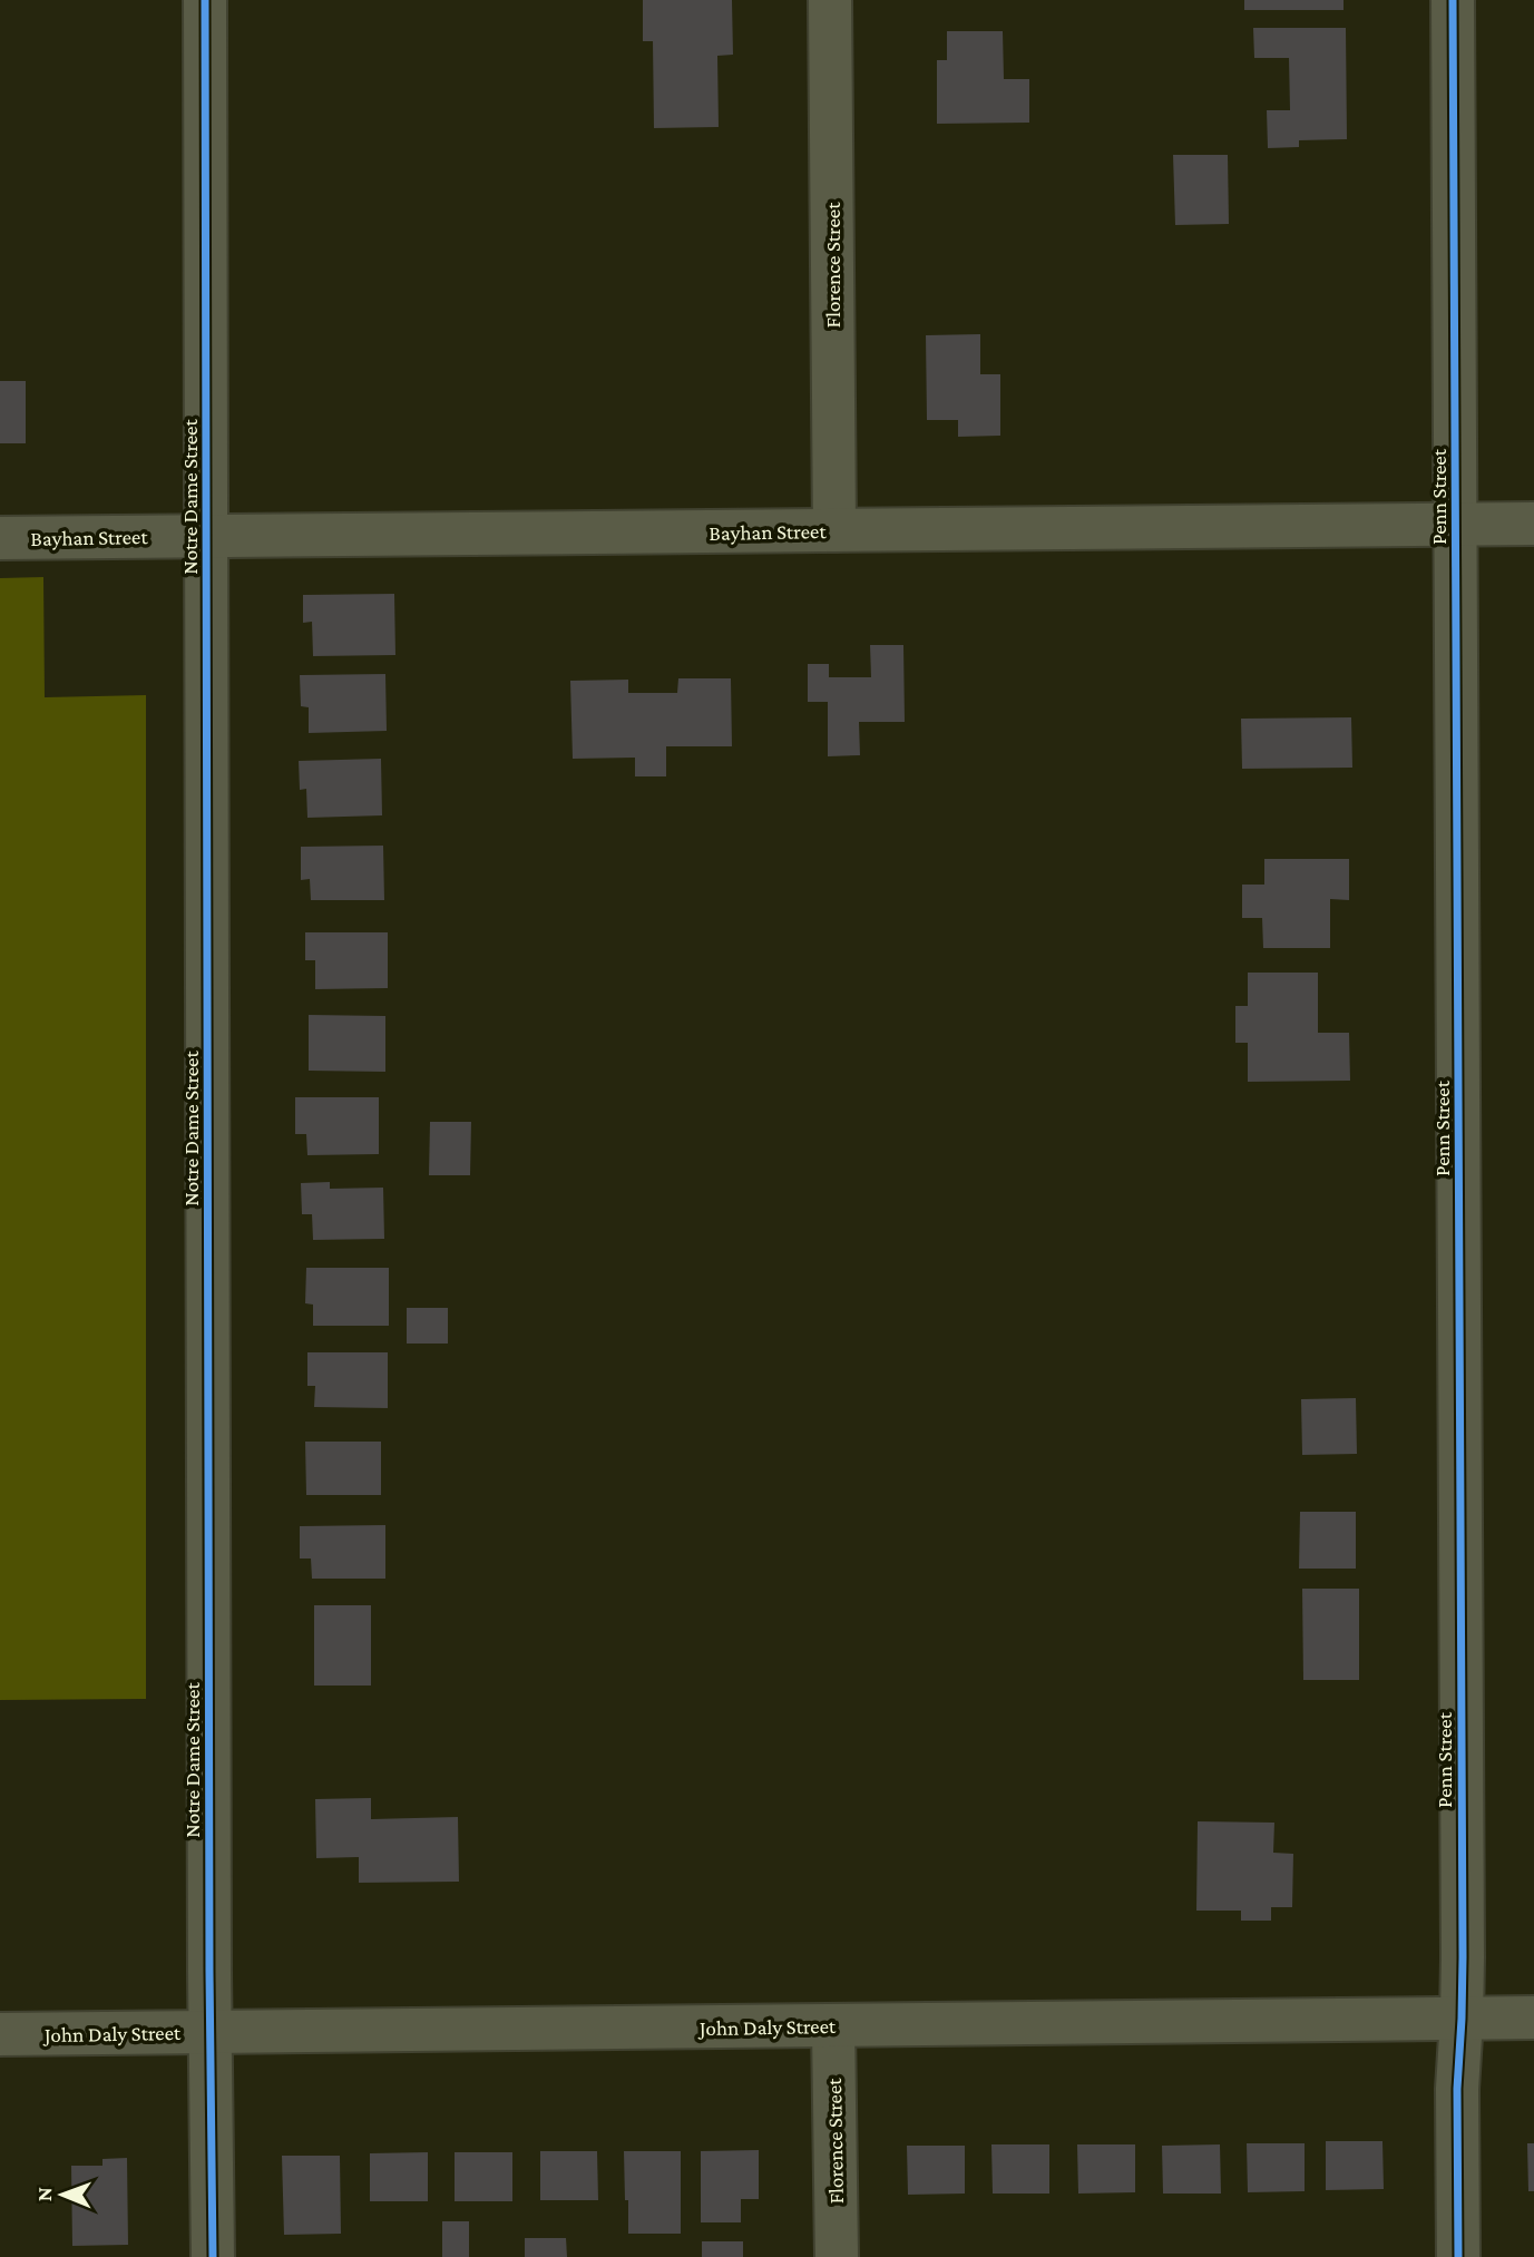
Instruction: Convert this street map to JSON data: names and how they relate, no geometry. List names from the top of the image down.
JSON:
{
  "streets": {
    "street": [
      "Florence Street",
      "Notre Dame Street",
      "Penn Street",
      "Bayhan Street",
      "John Daly Street"
    ]
  },
  "crossings": [
    ["Florence Street", "Bayhan Street"],
    ["Florence Street", "John Daly Street"],
    ["Notre Dame Street", "Bayhan Street"],
    ["Notre Dame Street", "John Daly Street"],
    ["Penn Street", "Bayhan Street"],
    ["Penn Street", "John Daly Street"]
  ],
  "north": "left"
}
